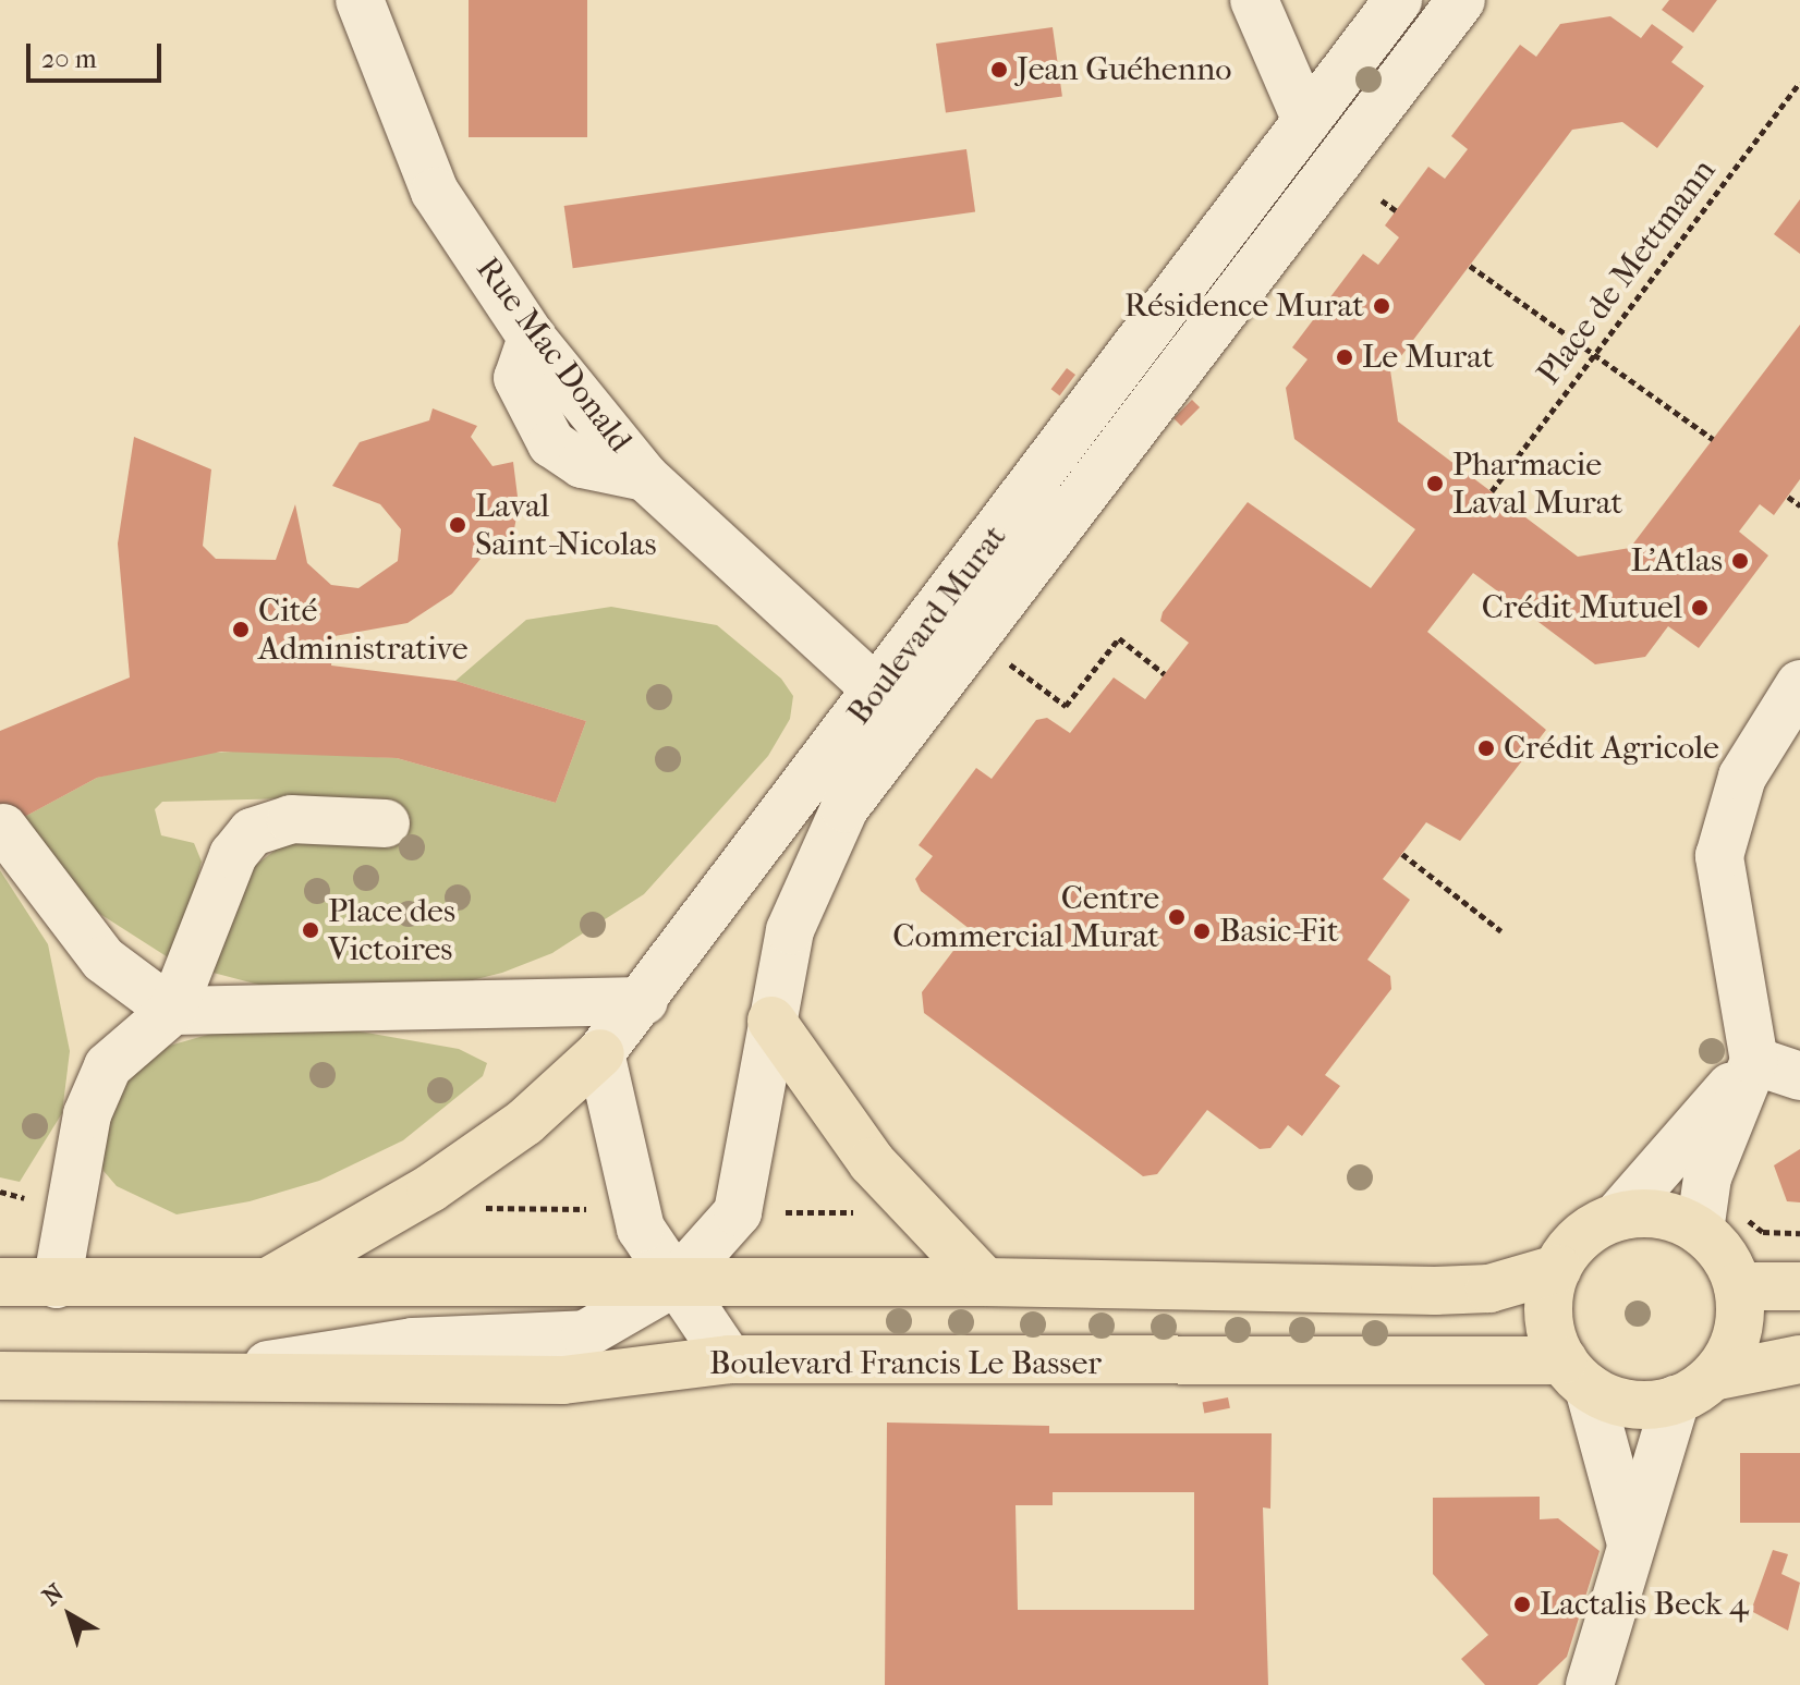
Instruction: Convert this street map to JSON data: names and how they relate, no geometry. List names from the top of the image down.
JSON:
{
  "streets": {
    "main road": ["Boulevard Francis Le Basser"],
    "street": ["Rue Mac Donald", "Boulevard Murat"],
    "path": ["Place de Mettmann"]
  },
  "crossings": [
    ["Rue Mac Donald", "Boulevard Murat"],
    ["Boulevard Murat", "Boulevard Francis Le Basser"]
  ],
  "places": [
    "Jean Guéhenno",
    "Résidence Murat",
    "Le Murat",
    "Pharmacie Laval Murat",
    "Laval Saint-Nicolas",
    "L'Atlas",
    "Crédit Mutuel",
    "Cité Administrative",
    "Crédit Agricole",
    "Centre Commercial Murat",
    "Place des Victoires",
    "Basic-Fit",
    "Lactalis Beck 4"
  ],
  "scale_bar": "20 m",
  "north": "top left"
}
